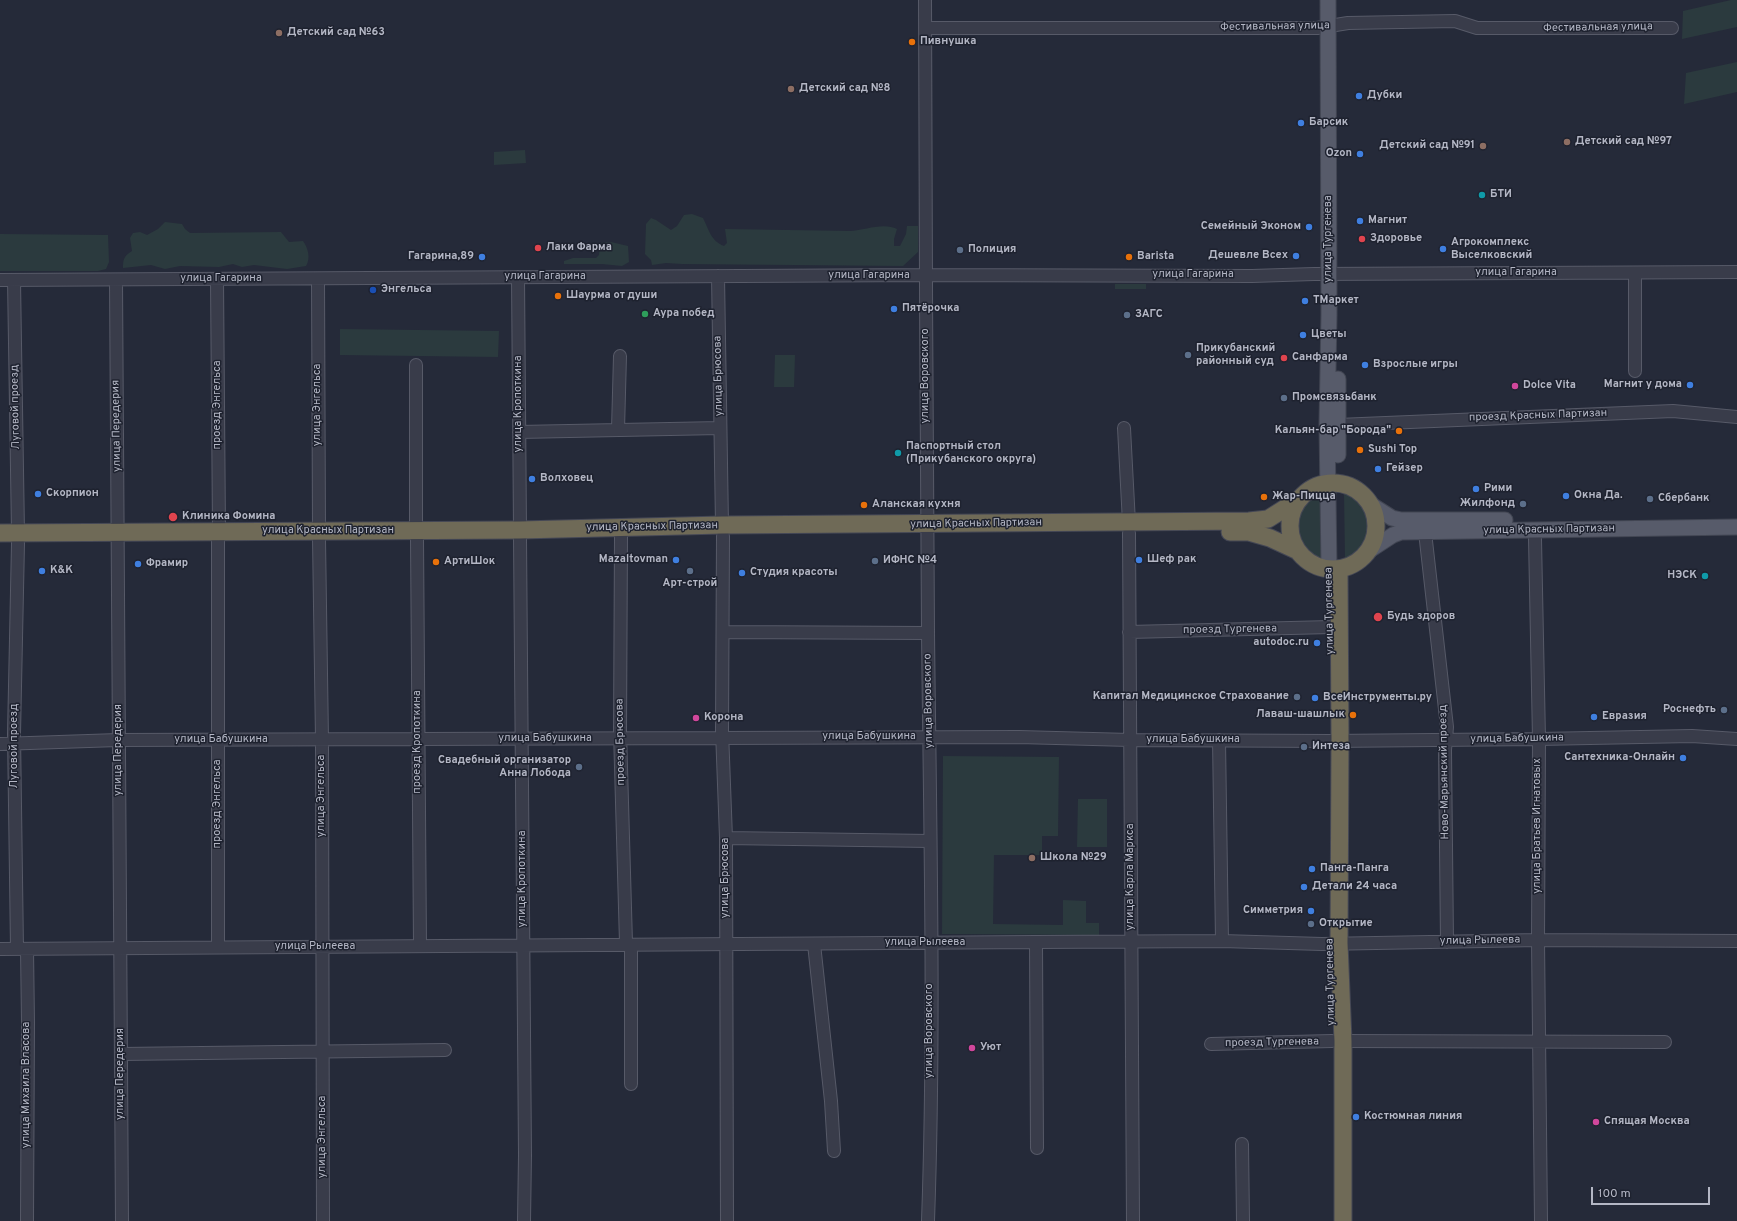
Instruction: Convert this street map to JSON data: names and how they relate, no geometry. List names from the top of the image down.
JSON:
{
  "streets": {
    "highway": ["улица Тургенева", "улица Красных Партизан"],
    "street": [
      "Фестивальная улица",
      "улица Гагарина",
      "улица Брюсова",
      "улица Воровского",
      "улица Кропоткина",
      "проезд Энгельса",
      "улица Энгельса",
      "Луговой проезд",
      "проезд Красных Партизан",
      "улица Передерия",
      "проезд Тургенева",
      "улица Бабушкина",
      "проезд Кропоткина",
      "проезд Брюсова",
      "Ново-Марьянский проезд",
      "улица Братьев Игнатовых",
      "улица Карла Маркса",
      "улица Рылеева",
      "улица Михаила Власова"
    ]
  },
  "crossings": [
    ["Фестивальная улица", "улица Тургенева"],
    ["Фестивальная улица", "улица Воровского"],
    ["улица Тургенева", "улица Гагарина"],
    ["улица Тургенева", "проезд Красных Партизан"],
    ["улица Тургенева", "улица Красных Партизан"],
    ["улица Тургенева", "проезд Тургенева"],
    ["улица Тургенева", "улица Бабушкина"],
    ["улица Тургенева", "улица Рылеева"],
    ["улица Гагарина", "улица Брюсова"],
    ["улица Гагарина", "улица Воровского"],
    ["улица Гагарина", "улица Кропоткина"],
    ["улица Гагарина", "проезд Энгельса"],
    ["улица Гагарина", "улица Энгельса"],
    ["улица Гагарина", "Луговой проезд"],
    ["улица Гагарина", "улица Передерия"],
    ["улица Брюсова", "улица Кропоткина"],
    ["улица Брюсова", "улица Красных Партизан"],
    ["улица Брюсова", "улица Бабушкина"],
    ["улица Брюсова", "улица Рылеева"],
    ["улица Воровского", "улица Красных Партизан"],
    ["улица Воровского", "улица Бабушкина"],
    ["улица Воровского", "улица Рылеева"],
    ["улица Кропоткина", "улица Красных Партизан"],
    ["улица Кропоткина", "улица Бабушкина"],
    ["улица Кропоткина", "улица Рылеева"],
    ["проезд Энгельса", "улица Красных Партизан"],
    ["проезд Энгельса", "улица Бабушкина"],
    ["проезд Энгельса", "улица Рылеева"],
    ["улица Энгельса", "улица Красных Партизан"],
    ["улица Энгельса", "улица Бабушкина"],
    ["улица Энгельса", "улица Рылеева"],
    ["Луговой проезд", "улица Красных Партизан"],
    ["Луговой проезд", "улица Бабушкина"],
    ["Луговой проезд", "улица Рылеева"],
    ["Луговой проезд", "улица Михаила Власова"],
    ["улица Передерия", "улица Красных Партизан"],
    ["улица Передерия", "улица Бабушкина"],
    ["улица Передерия", "улица Рылеева"],
    ["улица Красных Партизан", "проезд Кропоткина"],
    ["улица Красных Партизан", "проезд Брюсова"],
    ["улица Красных Партизан", "Ново-Марьянский проезд"],
    ["улица Красных Партизан", "улица Карла Маркса"],
    ["проезд Тургенева", "улица Карла Маркса"],
    ["улица Бабушкина", "проезд Кропоткина"],
    ["улица Бабушкина", "проезд Брюсова"],
    ["улица Бабушкина", "Ново-Марьянский проезд"],
    ["улица Бабушкина", "улица Братьев Игнатовых"],
    ["улица Бабушкина", "улица Карла Маркса"],
    ["проезд Кропоткина", "улица Рылеева"],
    ["проезд Брюсова", "улица Рылеева"],
    ["Ново-Марьянский проезд", "улица Рылеева"],
    ["улица Братьев Игнатовых", "улица Рылеева"],
    ["улица Карла Маркса", "улица Рылеева"],
    ["улица Рылеева", "улица Михаила Власова"]
  ],
  "places": [
    "Детский сад №63",
    "Пивнушка",
    "Детский сад №8",
    "Дубки",
    "Барсик",
    "Детский сад №97",
    "Детский сад №91",
    "Ozon",
    "БТИ",
    "Магнит",
    "Семейный Эконом",
    "Здоровье",
    "Лаки Фарма",
    "Агрокомплекс Выселковский",
    "Полиция",
    "Дешевле Всех",
    "Гагарина,89",
    "Barista",
    "Энгельса",
    "Шаурма от души",
    "ТМаркет",
    "Пятёрочка",
    "Аура побед",
    "ЗАГС",
    "Цветы",
    "Прикубанский районный суд",
    "Санфарма",
    "Взрослые игры",
    "Магнит у дома",
    "Dolce Vita",
    "Промсвязьбанк",
    "Кальян-бар \"Борода\"",
    "Sushi Top",
    "Паспортный стол (Прикубанского округа)",
    "Гейзер",
    "Волховец",
    "Рими",
    "Скорпион",
    "Окна Да.",
    "Жар-Пицца",
    "Сбербанк",
    "Жилфонд",
    "Аланская кухня",
    "Клиника Фомина",
    "Mazaltovman",
    "Шеф рак",
    "ИФНС №4",
    "АртиШок",
    "Фрамир",
    "K&K",
    "Арт-строй",
    "Студия красоты",
    "НЭСК",
    "Будь здоров",
    "autodoc.ru",
    "Капитал Медицинское Страхование",
    "ВсеИнструменты.ру",
    "Роснефть",
    "Лаваш-шашлык",
    "Евразия",
    "Корона",
    "Интеза",
    "Сантехника-Онлайн",
    "Свадебный организатор Анна Лобода",
    "Школа №29",
    "Панга-Панга",
    "Детали 24 часа",
    "Симметрия",
    "Открытие",
    "Уют",
    "Костюмная линия",
    "Спящая Москва"
  ],
  "scale_bar": "100 m"
}
